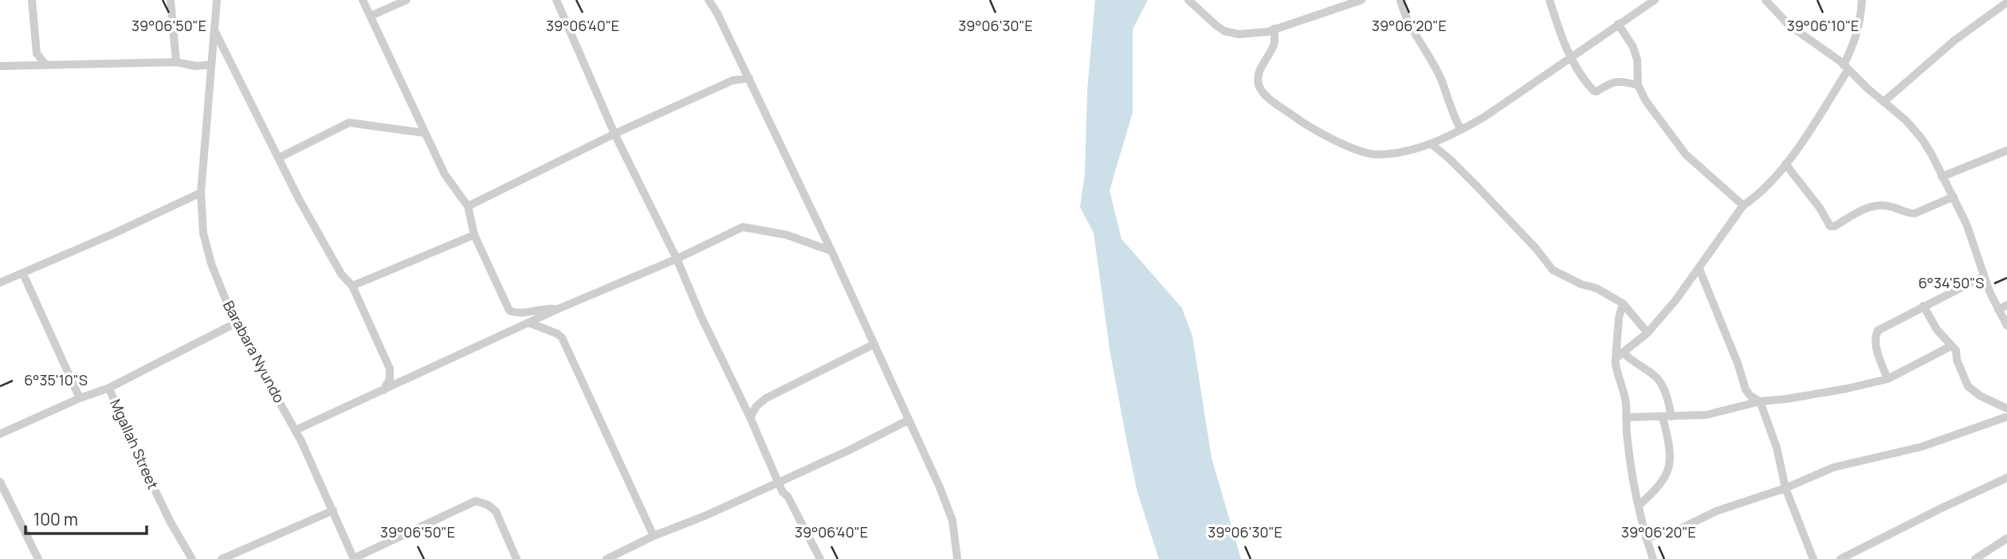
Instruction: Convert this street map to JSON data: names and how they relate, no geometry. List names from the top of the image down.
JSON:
{
  "streets": {
    "street": ["Barabara Nyundo", "Mgallah Street"]
  },
  "scale_bar": "100 m",
  "coordinates": [
    "39°06'50\"E",
    "39°06'40\"E",
    "39°06'30\"E",
    "39°06'20\"E",
    "39°06'10\"E",
    "6°34'50\"S",
    "6°35'10\"S"
  ]
}
